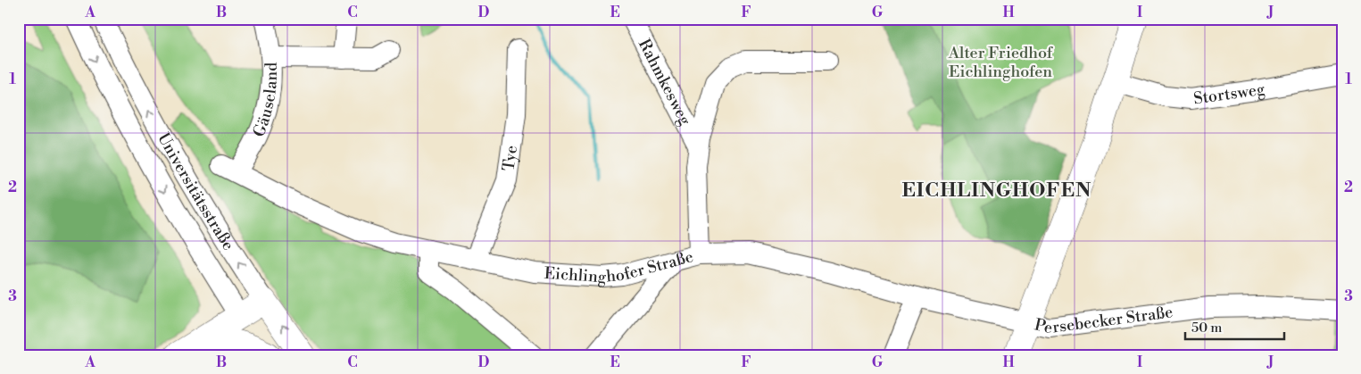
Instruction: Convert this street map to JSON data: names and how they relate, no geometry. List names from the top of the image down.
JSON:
{
  "streets": {
    "main road": ["Universitätsstraße"],
    "street": [
      "Rahmkesweg",
      "Stortsweg",
      "Gäuseland",
      "Tye",
      "Eichlinghofer Straße",
      "Persebecker Straße"
    ]
  },
  "crossings": [
    ["Rahmkesweg", "Eichlinghofer Straße"],
    ["Gäuseland", "Eichlinghofer Straße"],
    ["Tye", "Eichlinghofer Straße"],
    ["Eichlinghofer Straße", "Persebecker Straße"]
  ],
  "districts": ["EICHLINGHOFEN"],
  "parks": ["Alter Friedhof Eichlinghofen"],
  "scale_bar": "50 m",
  "grid": {
    "columns": [
      "A",
      "B",
      "C",
      "D",
      "E",
      "F",
      "G",
      "H",
      "I",
      "J"
    ],
    "rows": ["1", "2", "3"]
  }
}
